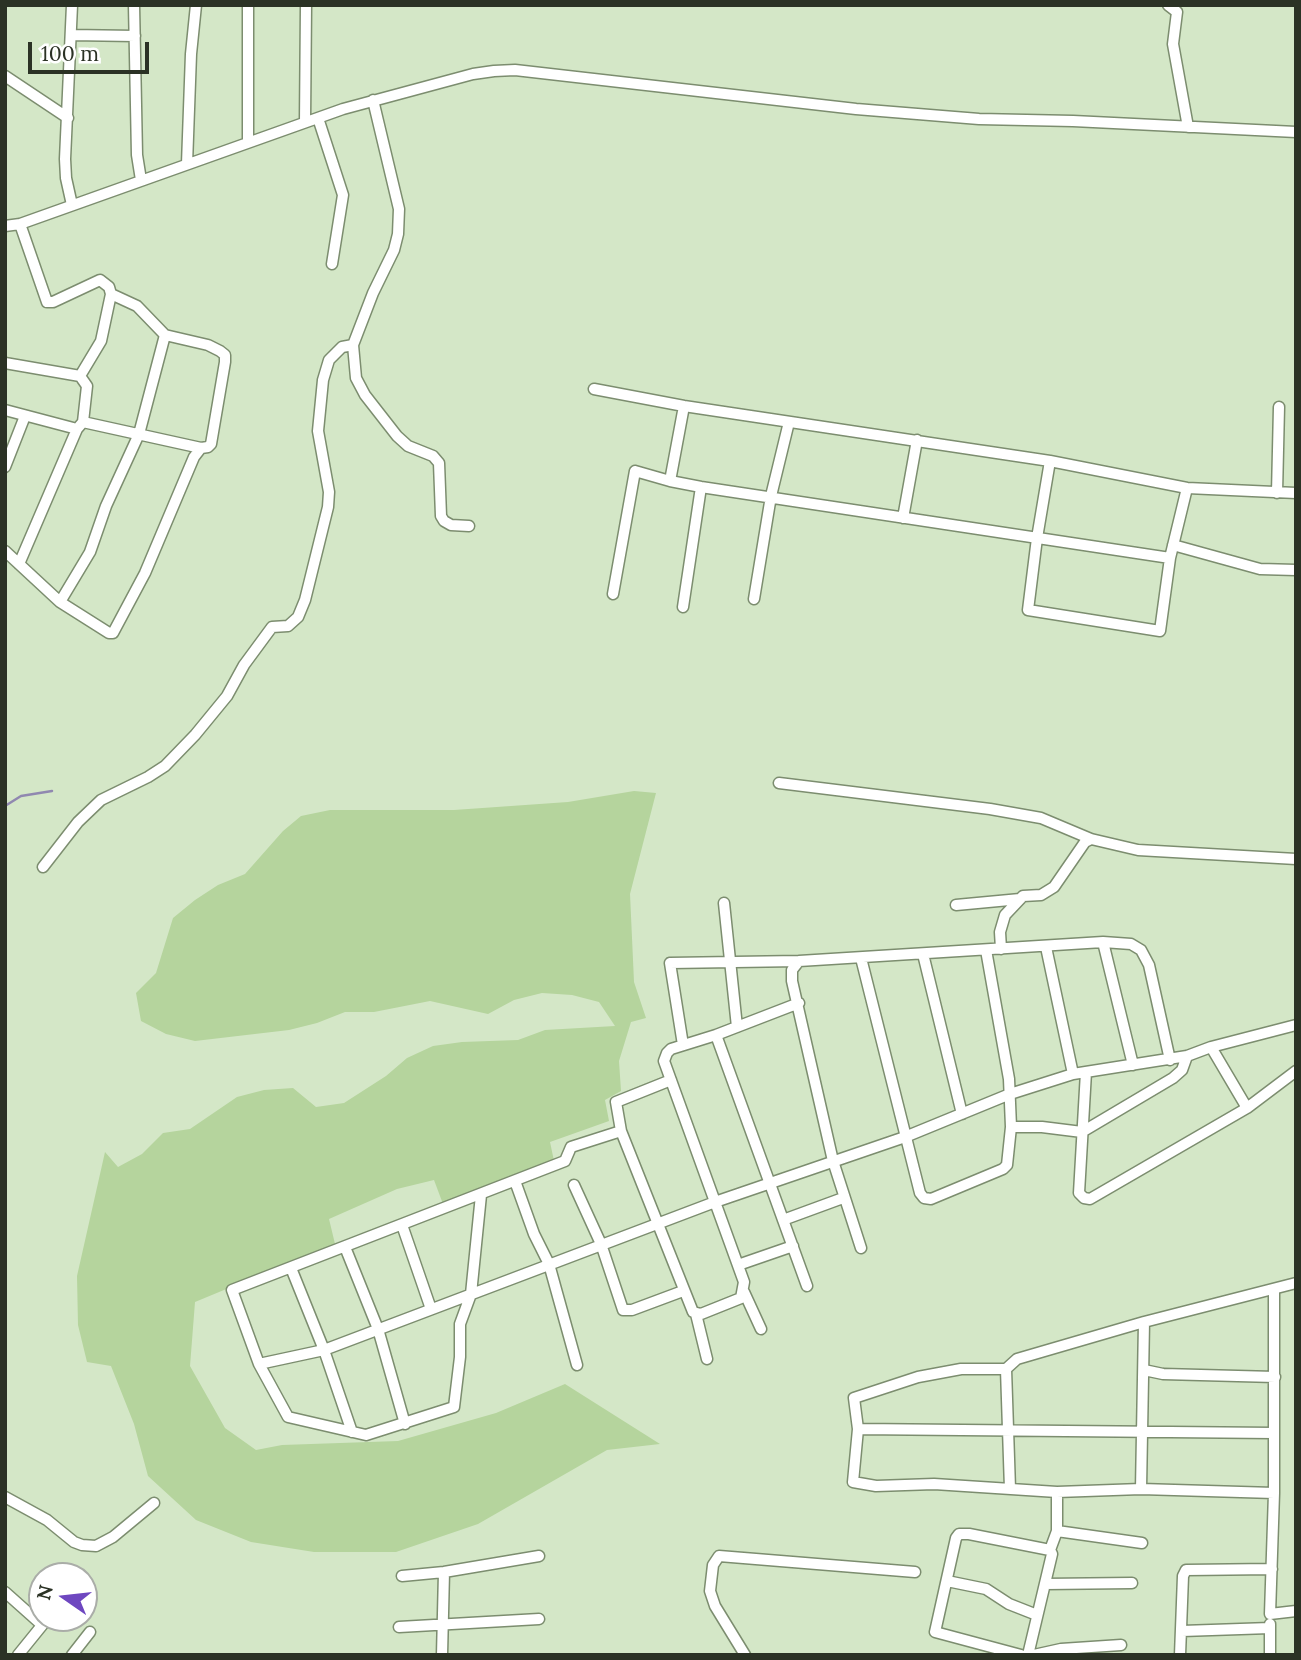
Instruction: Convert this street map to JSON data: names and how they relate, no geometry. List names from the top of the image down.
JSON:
{
  "scale_bar": "100 m",
  "north": "left"
}
